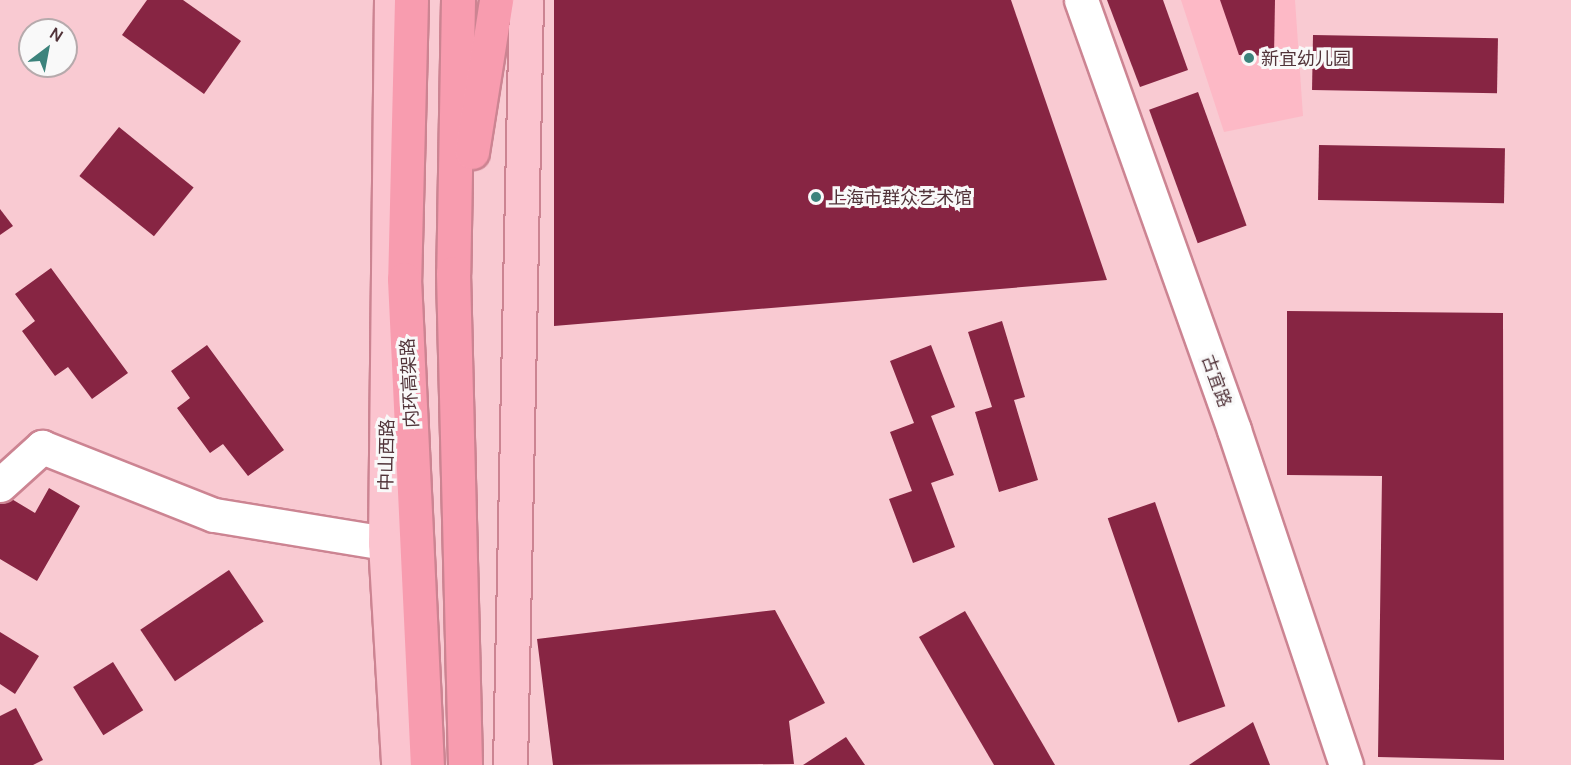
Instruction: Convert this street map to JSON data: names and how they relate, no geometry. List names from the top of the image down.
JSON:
{
  "streets": {
    "highway": ["内环高架路"],
    "main road": ["中山西路"],
    "street": ["古宜路"]
  },
  "places": ["新宜幼儿园", "上海市群众艺术馆"],
  "north": "top right"
}
